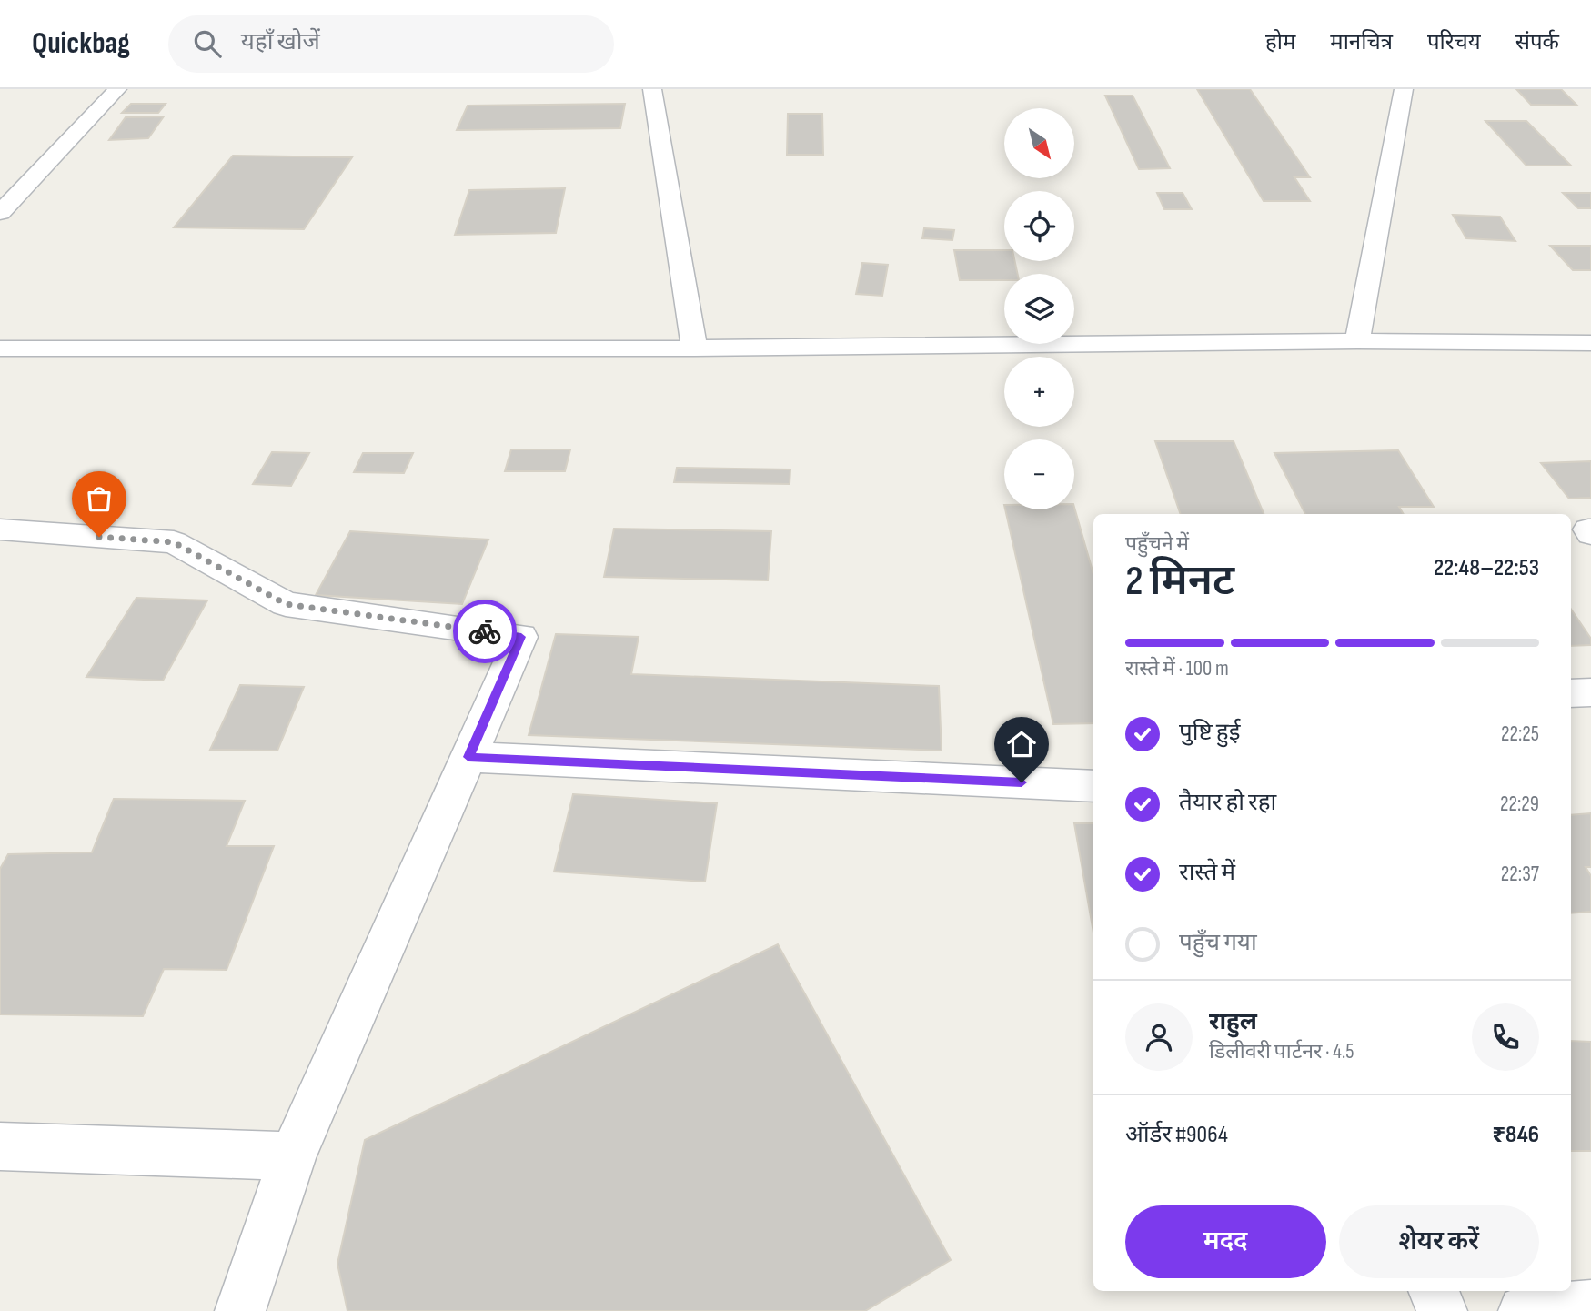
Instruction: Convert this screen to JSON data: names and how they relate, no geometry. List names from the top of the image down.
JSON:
{
  "north": "bottom right",
  "page": {
    "header": "Quickbag",
    "search": "यहाँ खोजें",
    "nav": [
      "होम",
      "मानचित्र",
      "परिचय",
      "संपर्क"
    ],
    "map_buttons": ["+", "−"],
    "heading": ["2 मिनट", "पहुँचने में", "22:48–22:53"],
    "panel": [
      "राहुल",
      "डिलीवरी पार्टनर · 4.5",
      "ऑर्डर #9064",
      "₹846"
    ],
    "bar": "रास्ते में · 100 m",
    "list": [
      ["पुष्टि हुई", "22:25"],
      ["तैयार हो रहा", "22:29"],
      ["रास्ते में", "22:37"],
      "पहुँच गया"
    ],
    "buttons": ["मदद", "शेयर करें"]
  }
}
